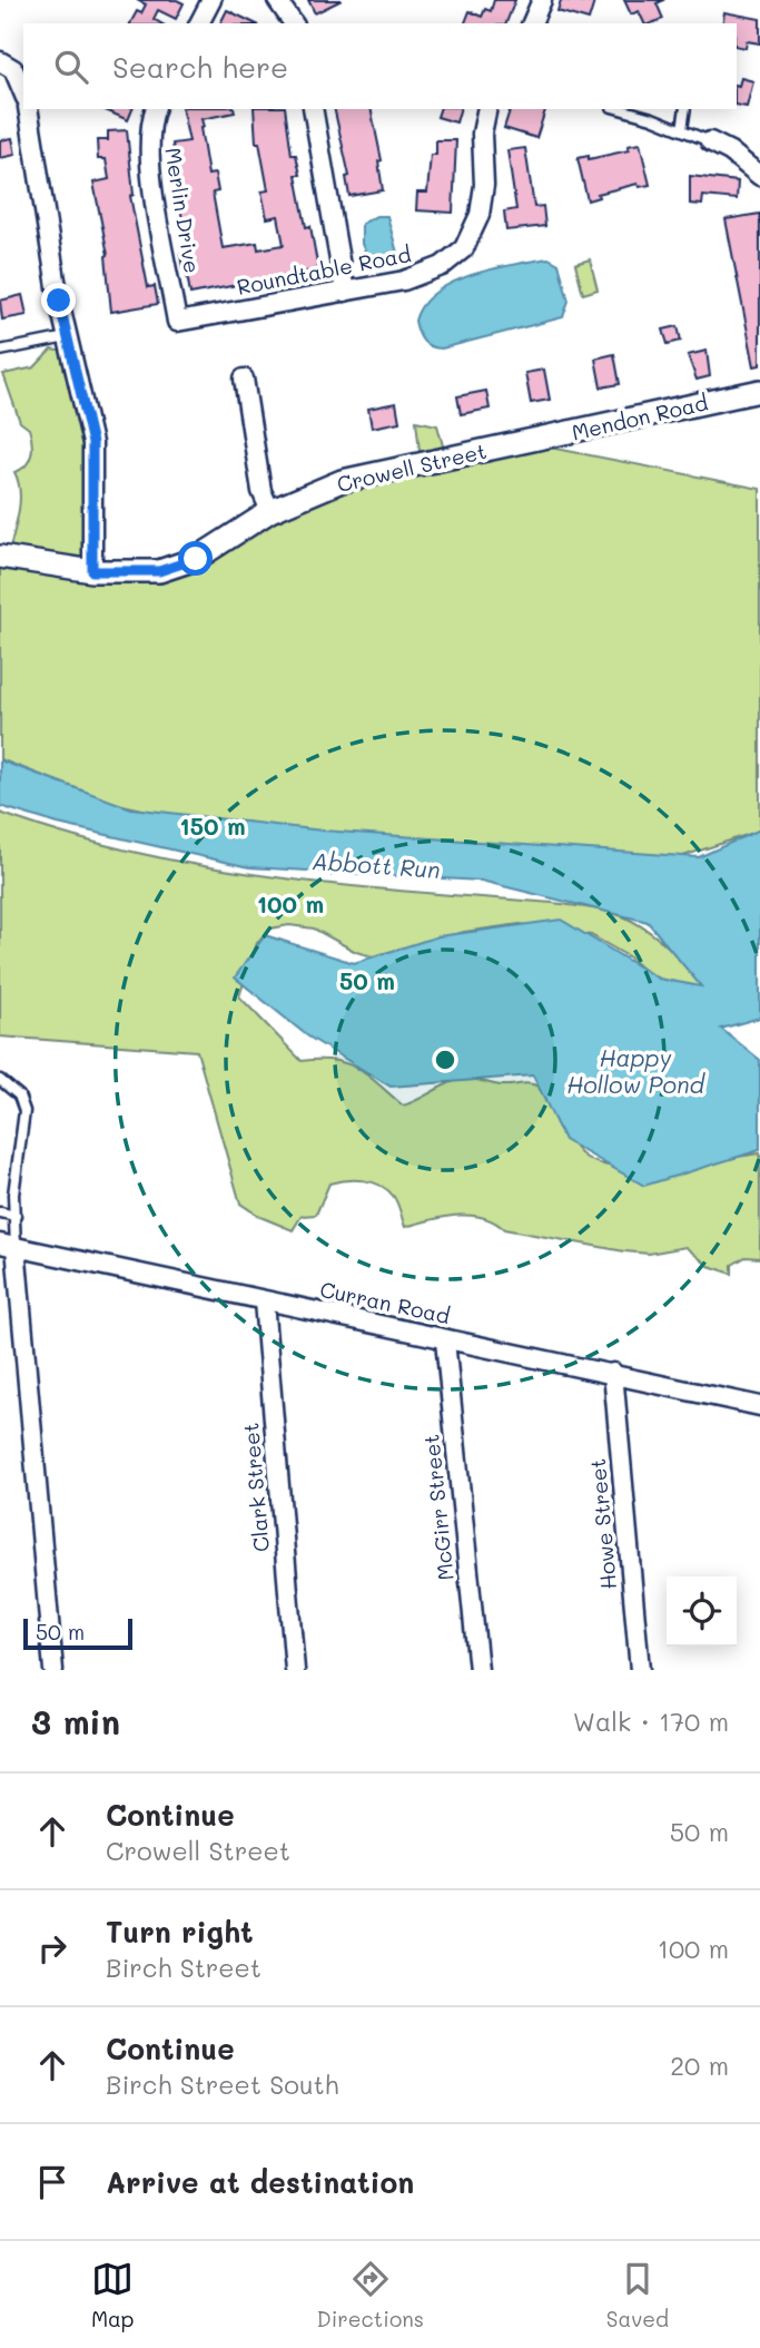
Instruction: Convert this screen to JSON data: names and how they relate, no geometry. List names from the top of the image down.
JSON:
{
  "streets": {
    "street": [
      "Merlin Drive",
      "Roundtable Road",
      "Mendon Road",
      "Crowell Street",
      "Curran Road",
      "Clark Street",
      "McGirr Street",
      "Howe Street"
    ]
  },
  "crossings": [
    ["Merlin Drive", "Roundtable Road"],
    ["Mendon Road", "Crowell Street"],
    ["Curran Road", "Clark Street"],
    ["Curran Road", "McGirr Street"],
    ["Curran Road", "Howe Street"]
  ],
  "water": ["Abbott Run", "Happy Hollow Pond"],
  "scale_bar": "50 m",
  "page": {
    "search": "Search here",
    "scale": "50 m",
    "heading": ["3 min", "Walk · 170 m"],
    "list": [
      ["Continue", "Crowell Street", "50 m"],
      ["Turn right", "Birch Street", "100 m"],
      ["Continue", "Birch Street South", "20 m"],
      "Arrive at destination"
    ],
    "nav": ["Map", "Directions", "Saved"]
  },
  "rings": ["150 m", "100 m", "50 m"]
}
